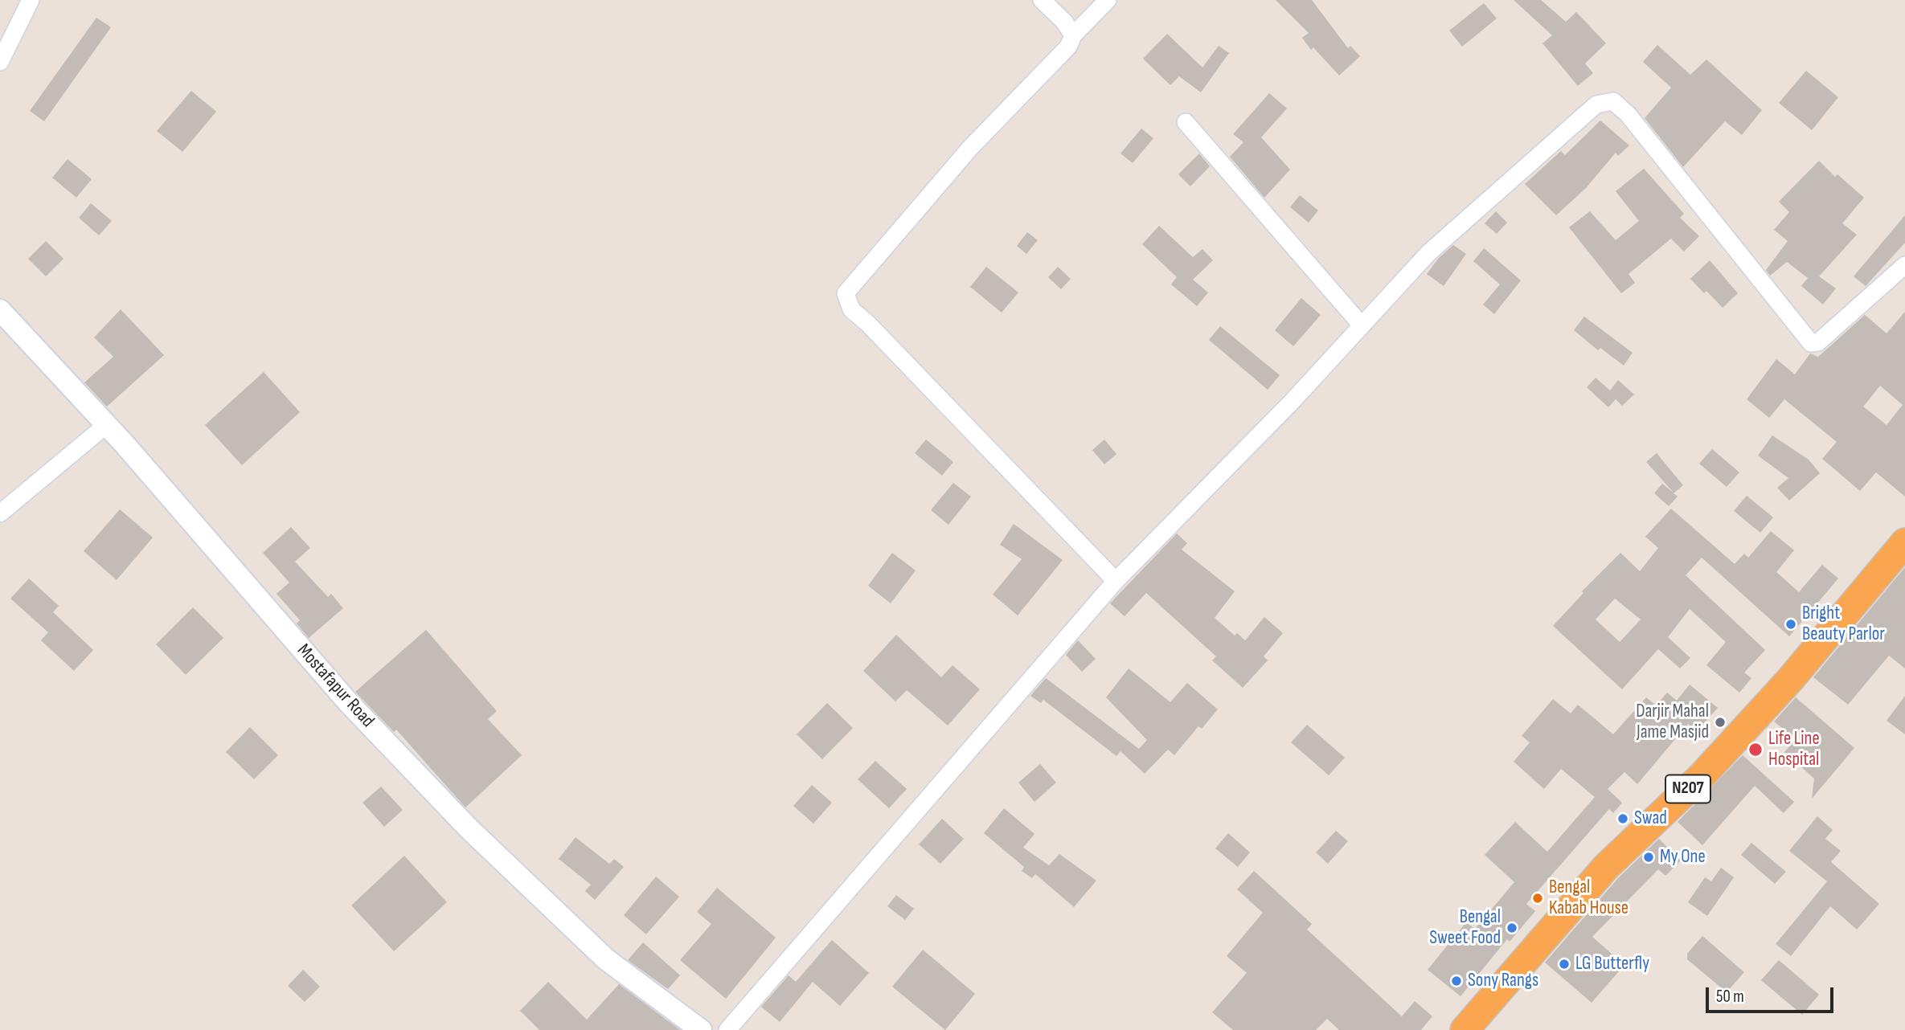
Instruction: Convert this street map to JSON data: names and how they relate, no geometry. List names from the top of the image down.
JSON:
{
  "streets": {
    "highway": ["N207"],
    "street": ["Mostafapur Road"]
  },
  "places": [
    "Bright Beauty Parlor",
    "Darjir Mahal Jame Masjid",
    "Life Line Hospital",
    "Swad",
    "My One",
    "Bengal Kabab House",
    "Bengal Sweet Food",
    "LG Butterfly",
    "Sony Rangs"
  ],
  "scale_bar": "50 m"
}
